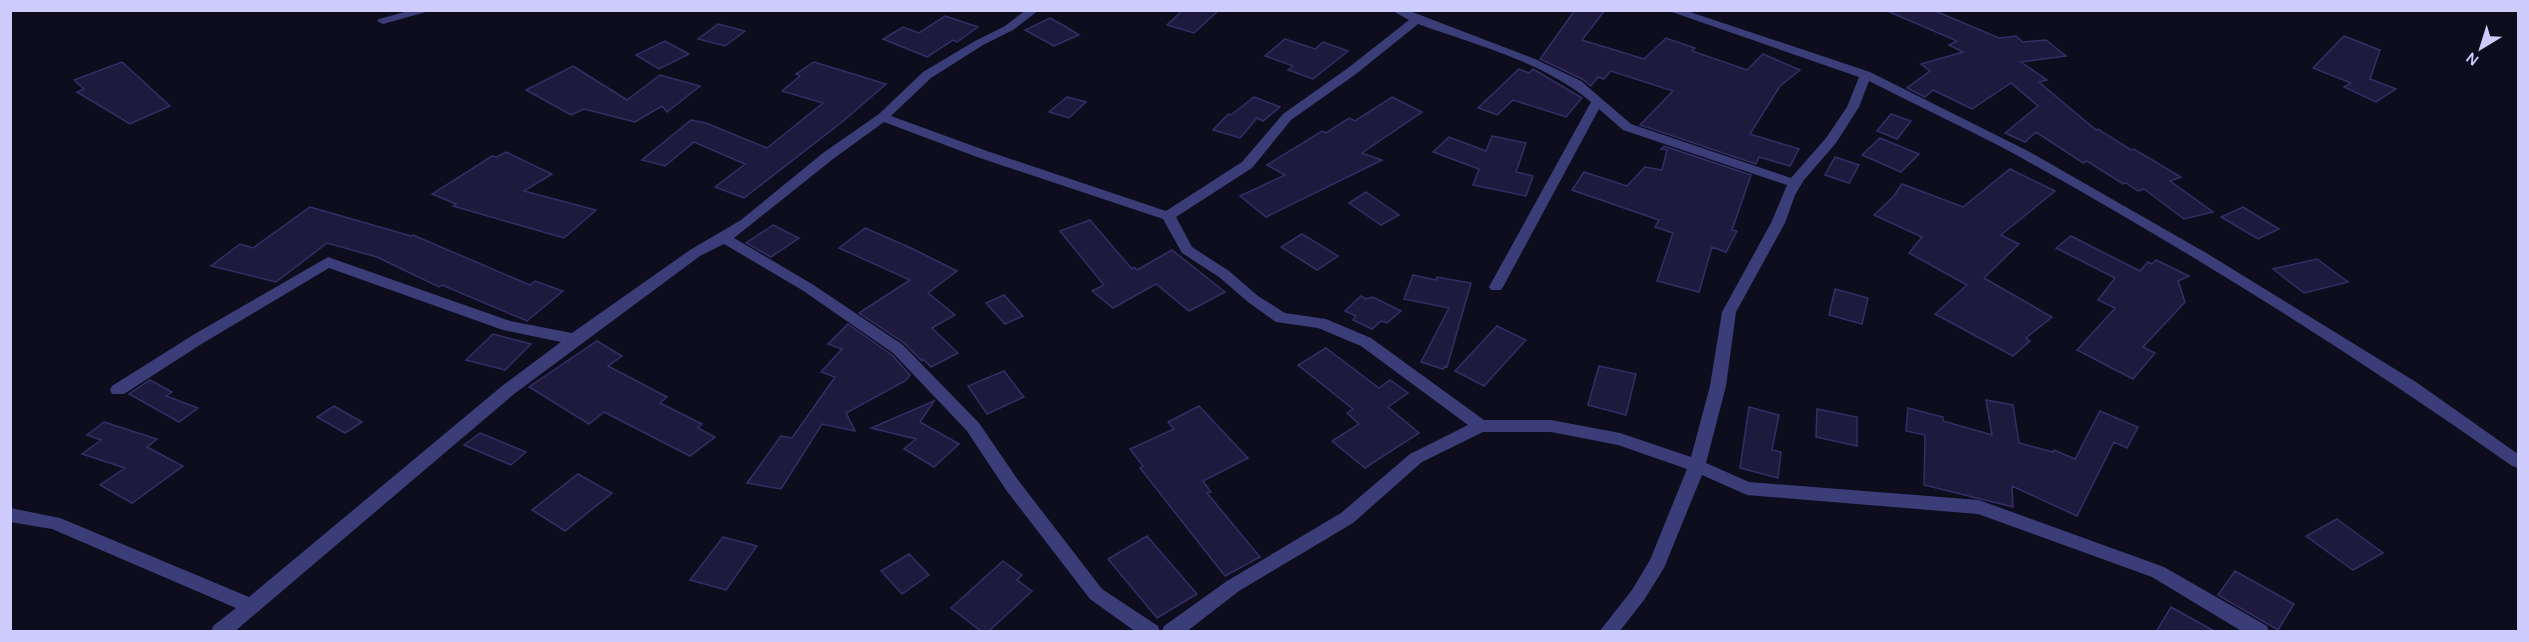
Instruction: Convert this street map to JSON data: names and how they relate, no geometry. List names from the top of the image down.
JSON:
{
  "north": "bottom left"
}
